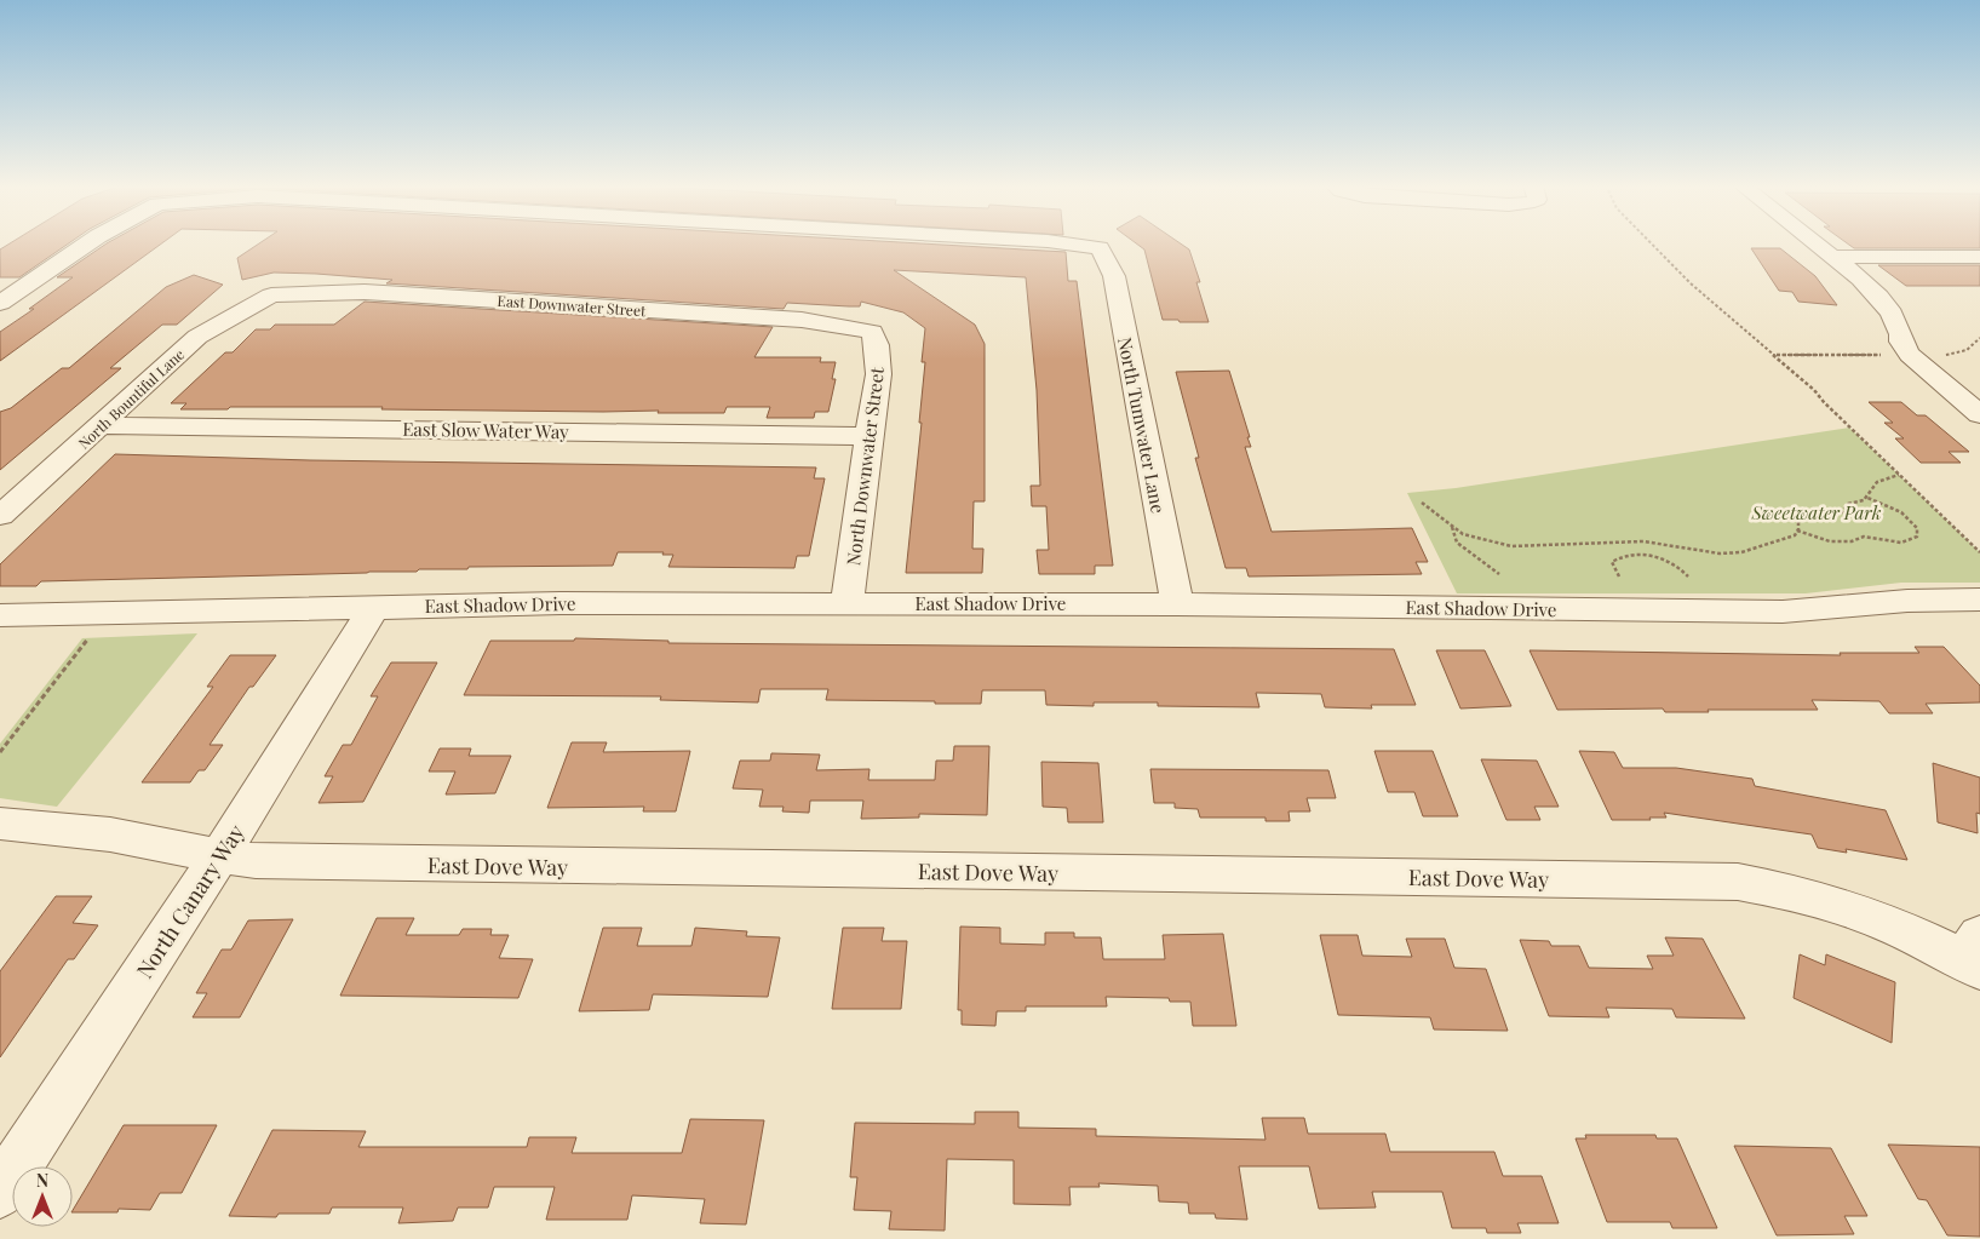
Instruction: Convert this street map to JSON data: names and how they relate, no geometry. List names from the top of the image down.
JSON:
{
  "streets": {
    "street": [
      "East Downwater Street",
      "North Bountiful Lane",
      "North Tumwater Lane",
      "East Slow Water Way",
      "North Downwater Street",
      "East Shadow Drive",
      "East Dove Way",
      "North Canary Way"
    ]
  },
  "crossings": [
    ["East Downwater Street", "North Bountiful Lane"],
    ["East Downwater Street", "North Downwater Street"],
    ["North Bountiful Lane", "East Slow Water Way"],
    ["North Tumwater Lane", "East Shadow Drive"],
    ["East Slow Water Way", "North Downwater Street"],
    ["North Downwater Street", "East Shadow Drive"],
    ["East Shadow Drive", "North Canary Way"],
    ["East Dove Way", "North Canary Way"]
  ],
  "parks": ["Sweetwater Park"],
  "north": "top"
}
